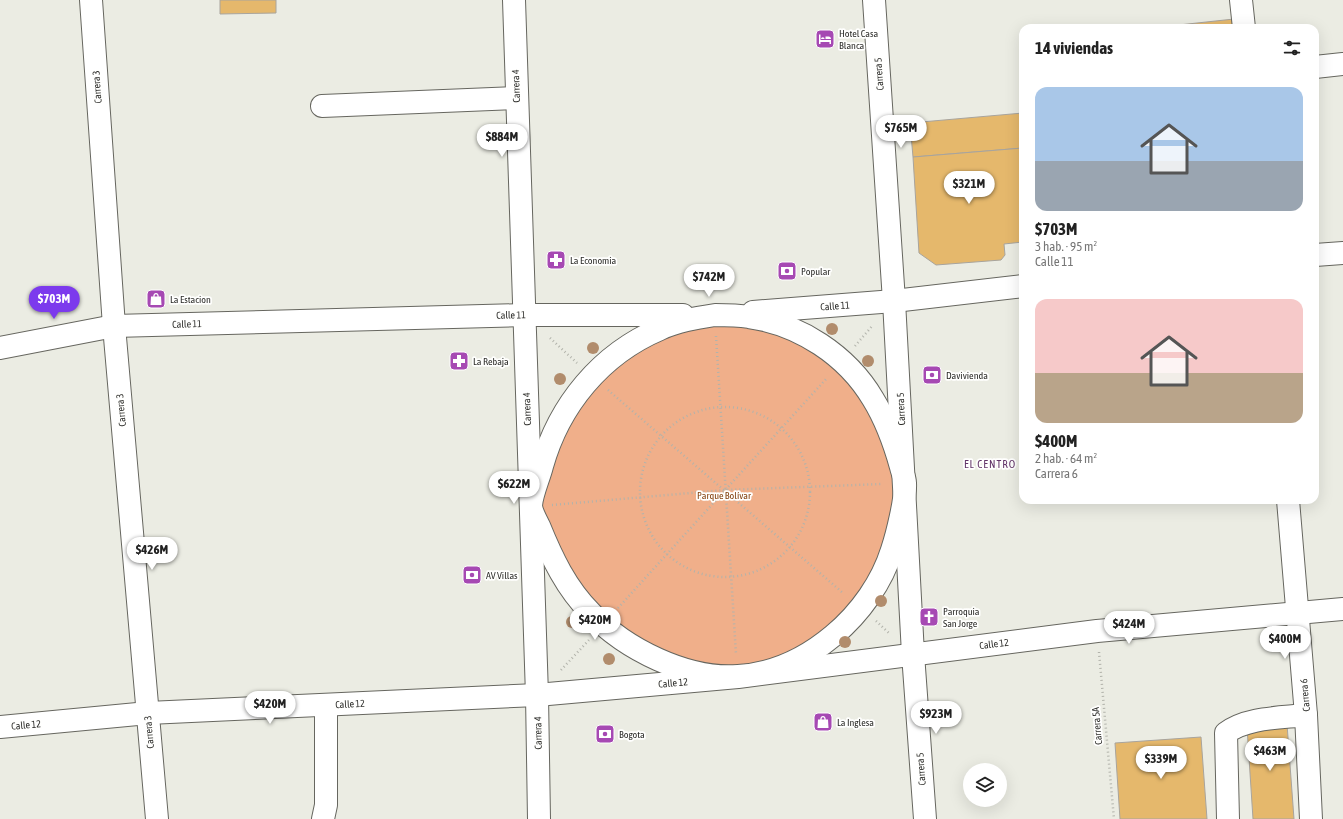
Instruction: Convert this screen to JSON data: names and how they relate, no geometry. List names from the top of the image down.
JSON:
{
  "streets": {
    "street": [
      "Carrera 5",
      "Carrera 4",
      "Carrera 3",
      "Calle 11",
      "Calle 12",
      "Carrera 6"
    ],
    "path": ["Carrera 5A"]
  },
  "crossings": [
    ["Carrera 5", "Calle 11"],
    ["Carrera 5", "Calle 12"],
    ["Carrera 4", "Calle 11"],
    ["Carrera 4", "Calle 12"],
    ["Carrera 3", "Calle 11"],
    ["Carrera 3", "Calle 12"],
    ["Calle 12", "Carrera 6"],
    ["Calle 12", "Carrera 5A"]
  ],
  "districts": ["EL CENTRO"],
  "parks": ["Parque Bolívar"],
  "places": {
    "hotel": ["Hotel Casa Blanca"],
    "pharmacy": ["La Economia", "La Rebaja"],
    "bank": [
      "Popular",
      "Davivienda",
      "AV Villas",
      "Bogota"
    ],
    "shop": ["La Estacion", "La Inglesa"],
    "church": ["Parroquia San Jorge"]
  },
  "page": {
    "heading": "14 viviendas",
    "list": [
      {
        "name": "$703M",
        "note": "3 hab. · 95 m² · Calle 11"
      },
      {
        "name": "$400M",
        "note": "2 hab. · 64 m² · Carrera 6"
      }
    ],
    "price": [
      "$765M",
      "$884M",
      "$321M",
      "$742M",
      "$703M",
      "$622M",
      "$426M",
      "$420M",
      "$424M",
      "$400M",
      "$420M",
      "$923M",
      "$463M",
      "$339M"
    ]
  }
}
